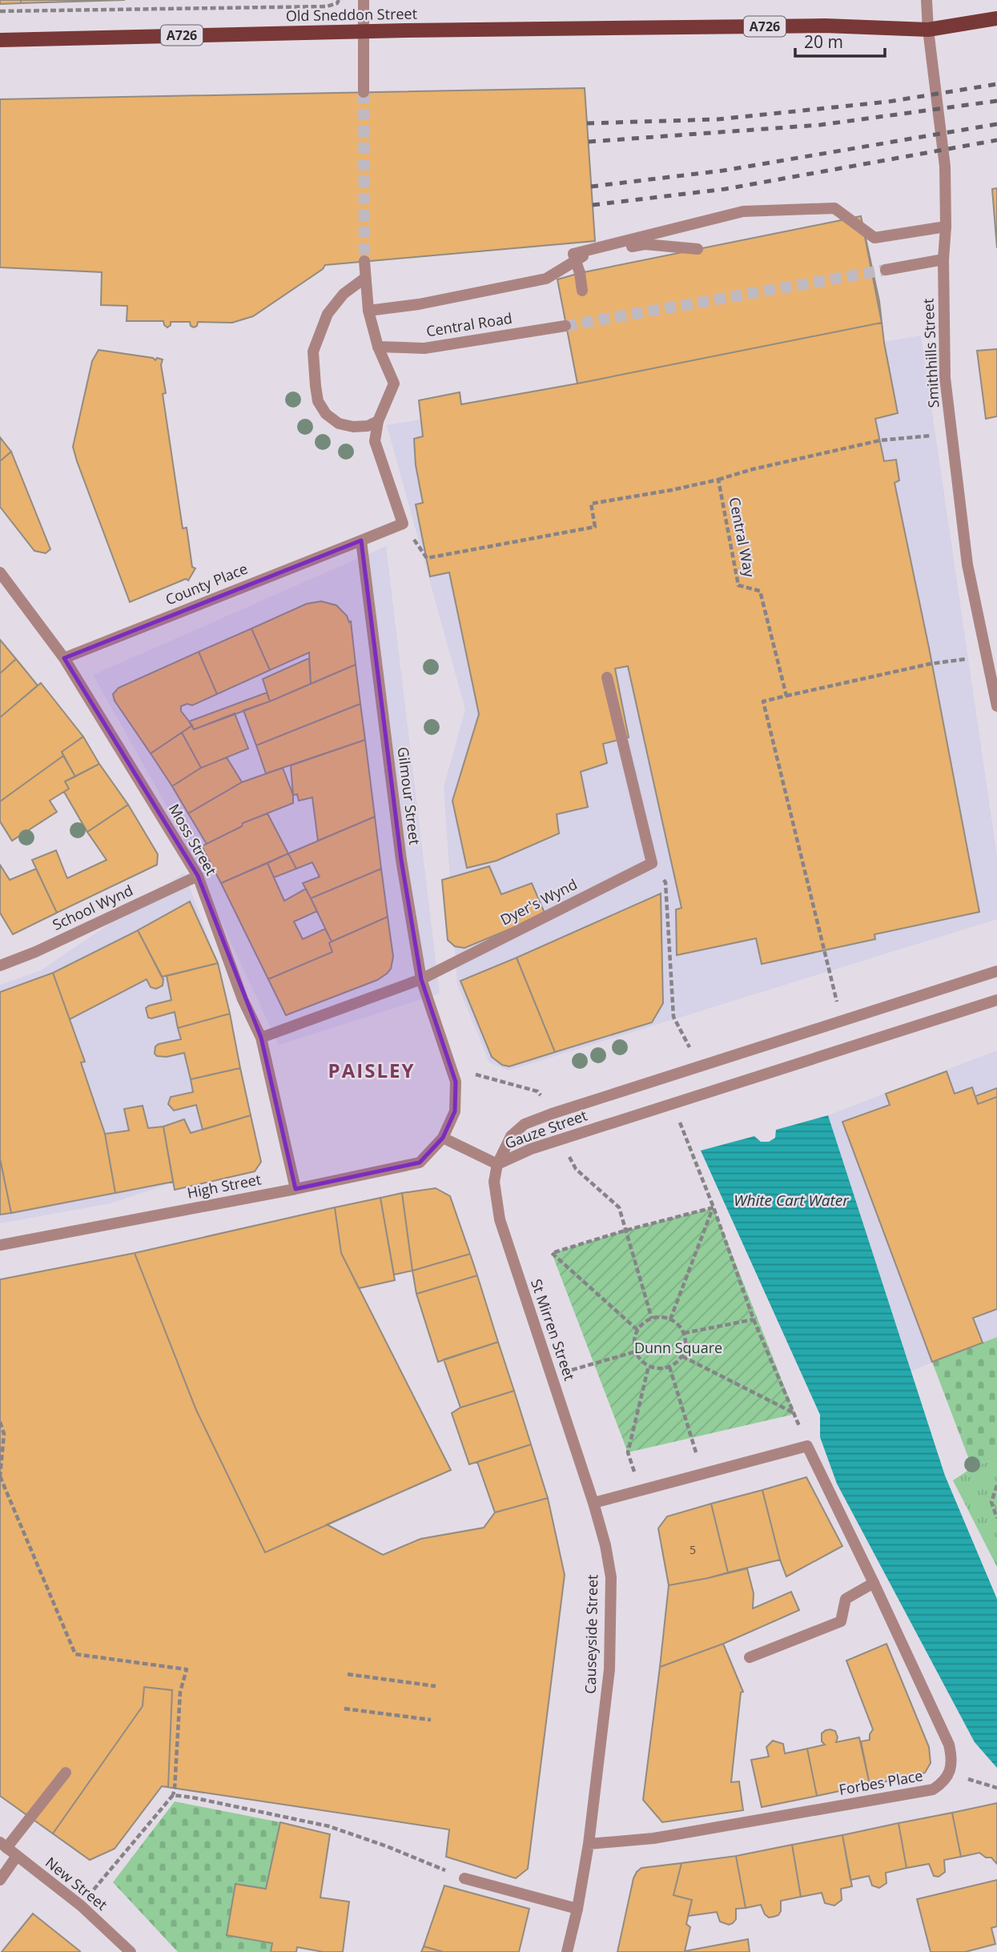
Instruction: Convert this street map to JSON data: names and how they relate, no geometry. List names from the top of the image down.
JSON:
{
  "streets": {
    "main road": ["Old Sneddon Street", "A726"],
    "street": [
      "Central Road",
      "Smithhills Street",
      "County Place",
      "Gilmour Street",
      "Moss Street",
      "Dyer's Wynd",
      "School Wynd",
      "Gauze Street",
      "High Street",
      "St Mirren Street",
      "Causeyside Street",
      "Forbes Place",
      "New Street"
    ],
    "path": ["Central Way"]
  },
  "crossings": [
    ["Old Sneddon Street", "A726"],
    ["Old Sneddon Street", "Smithhills Street"],
    ["A726", "Smithhills Street"],
    ["County Place", "Gilmour Street"],
    ["County Place", "Moss Street"],
    ["Gilmour Street", "Dyer's Wynd"],
    ["Gilmour Street", "High Street"],
    ["Moss Street", "Dyer's Wynd"],
    ["Moss Street", "School Wynd"],
    ["Moss Street", "High Street"],
    ["Gauze Street", "St Mirren Street"],
    ["St Mirren Street", "Causeyside Street"],
    ["Causeyside Street", "Forbes Place"]
  ],
  "districts": ["PAISLEY"],
  "water": ["White Cart Water"],
  "parks": ["Dunn Square"],
  "house_numbers": ["5"],
  "scale_bar": "20 m"
}
